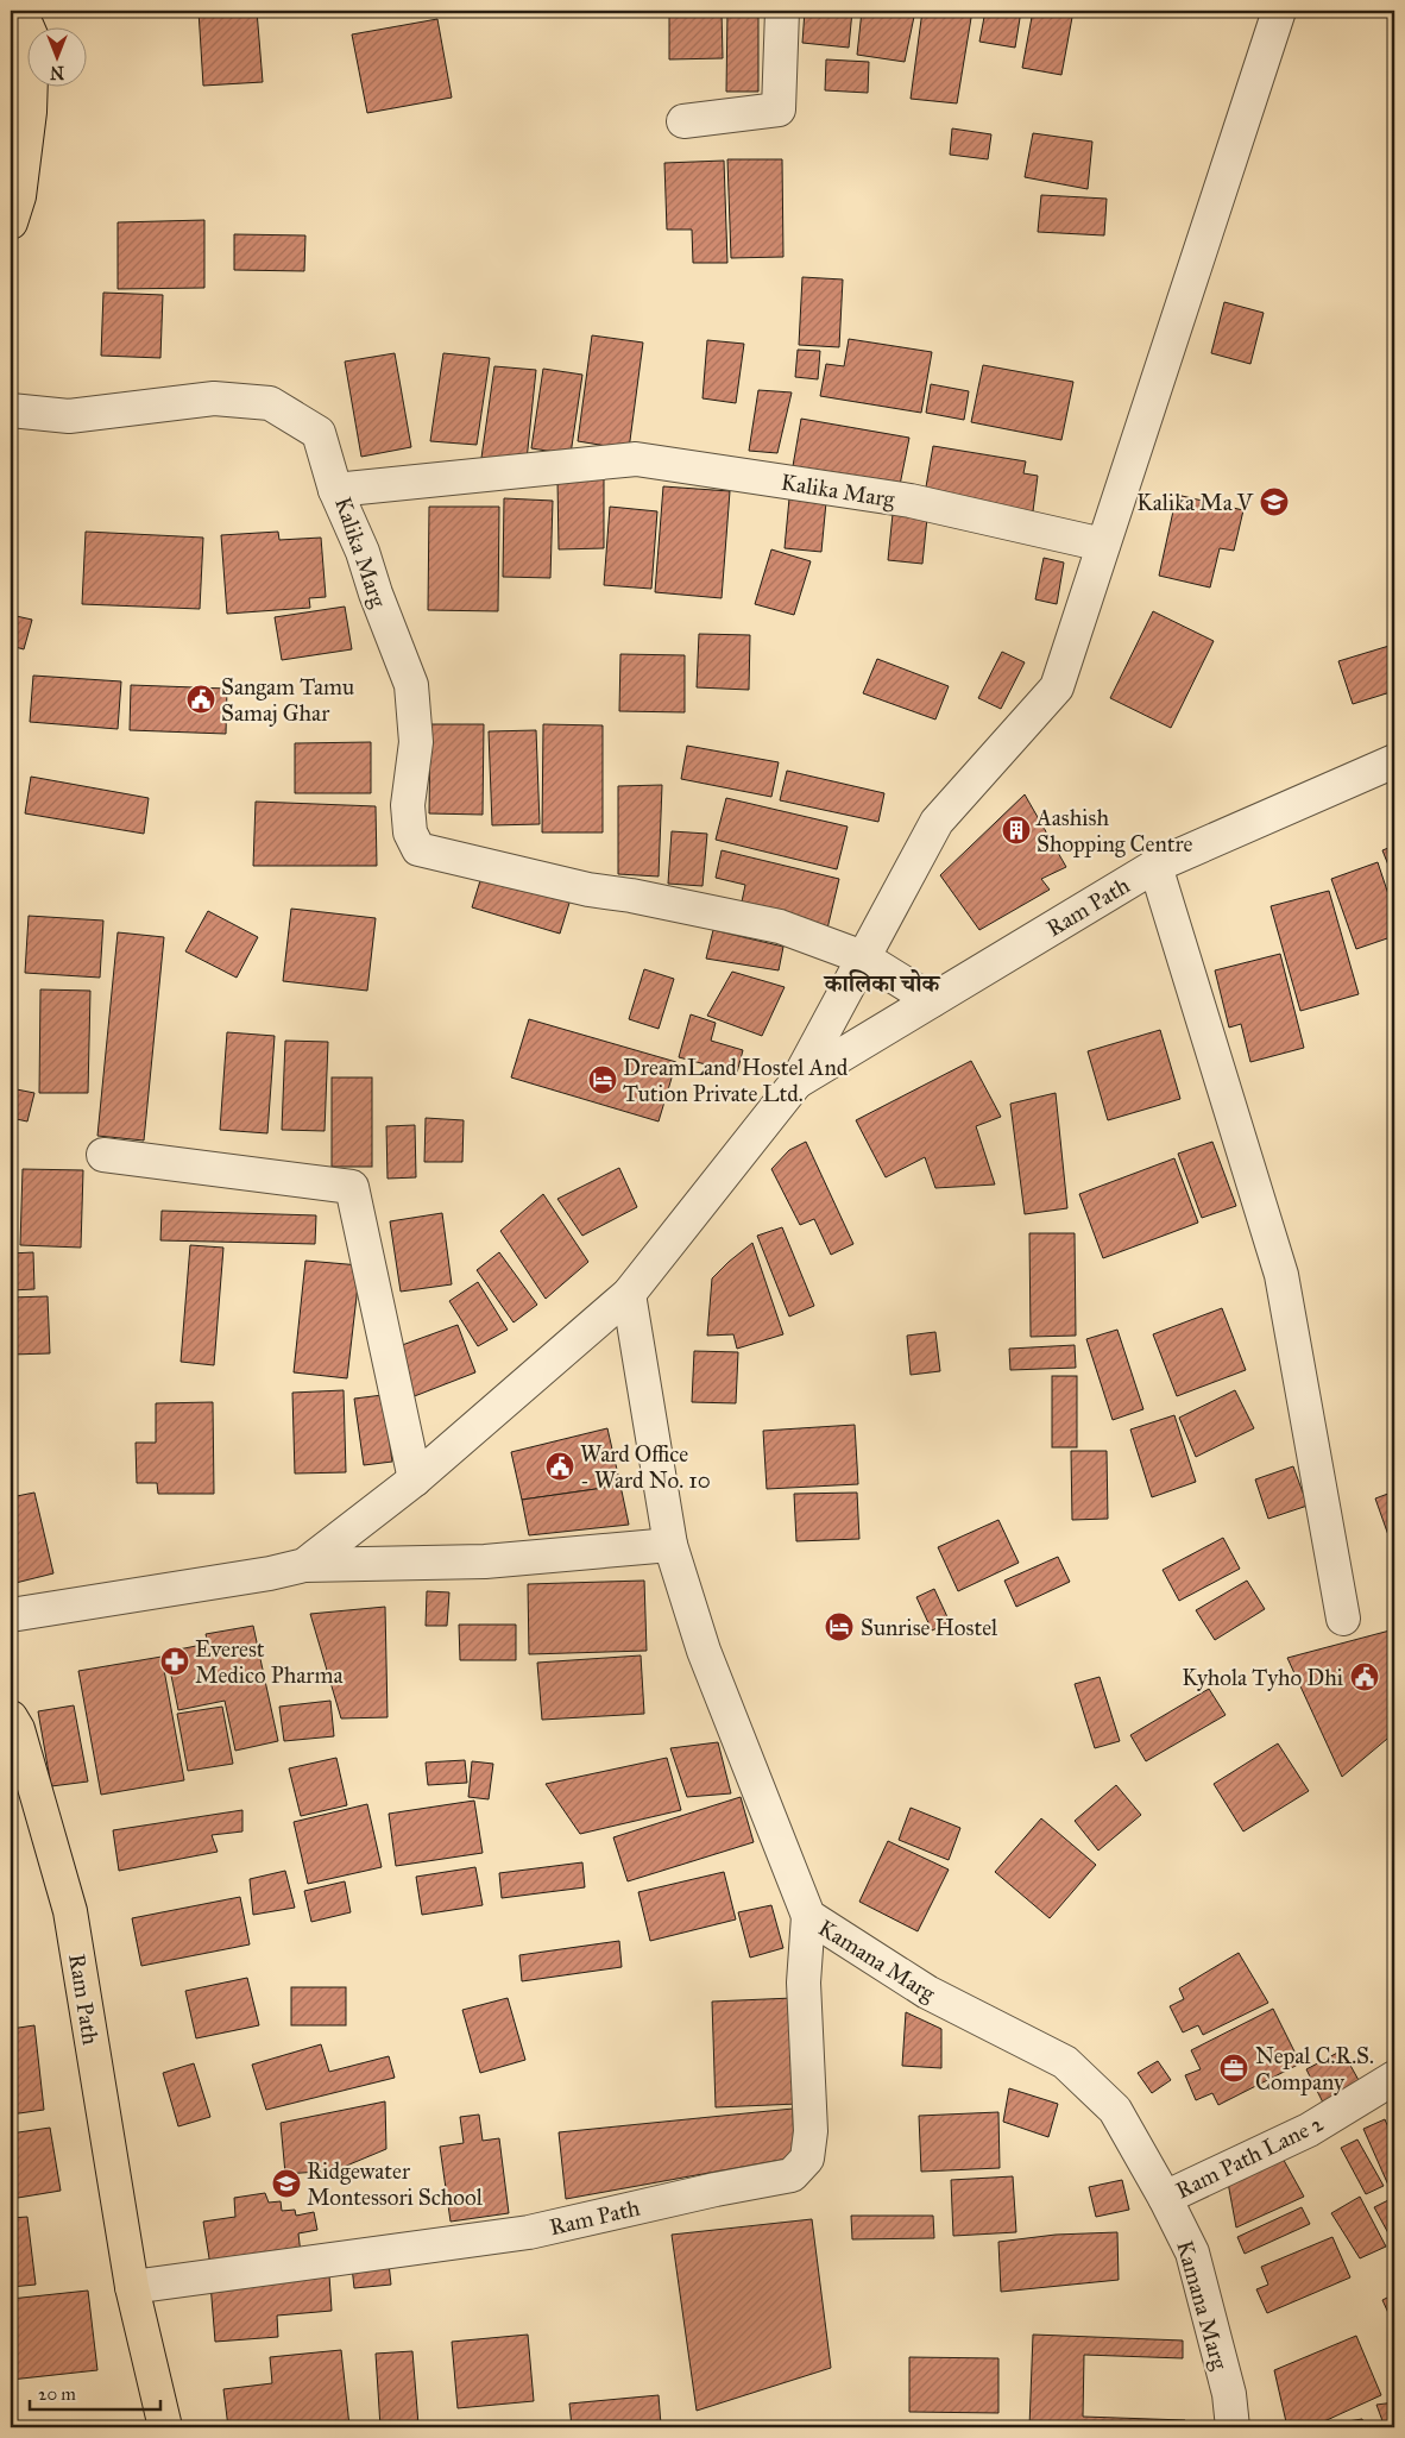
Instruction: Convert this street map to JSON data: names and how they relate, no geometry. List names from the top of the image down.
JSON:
{
  "streets": {
    "main road": ["Ram Path"],
    "street": ["Kalika Marg", "Kamana Marg", "Ram Path Lane 2"]
  },
  "crossings": [
    ["Ram Path", "Kamana Marg"],
    ["Kamana Marg", "Ram Path Lane 2"]
  ],
  "districts": ["कालिका चोक"],
  "places": {
    "school or university": ["Kalika Ma V", "Ridgewater Montessori School"],
    "public building": ["Sangam Tamu Samaj Ghar", "Ward Office - Ward No. 10", "Kyhola Tyho Dhi"],
    "building": ["Aashish Shopping Centre"],
    "hotel": ["DreamLand Hostel And Tution Private Ltd.", "Sunrise Hostel"],
    "pharmacy": ["Everest Medico Pharma"],
    "office": ["Nepal C.R.S. Company"]
  },
  "scale_bar": "20 m",
  "north": "bottom"
}
